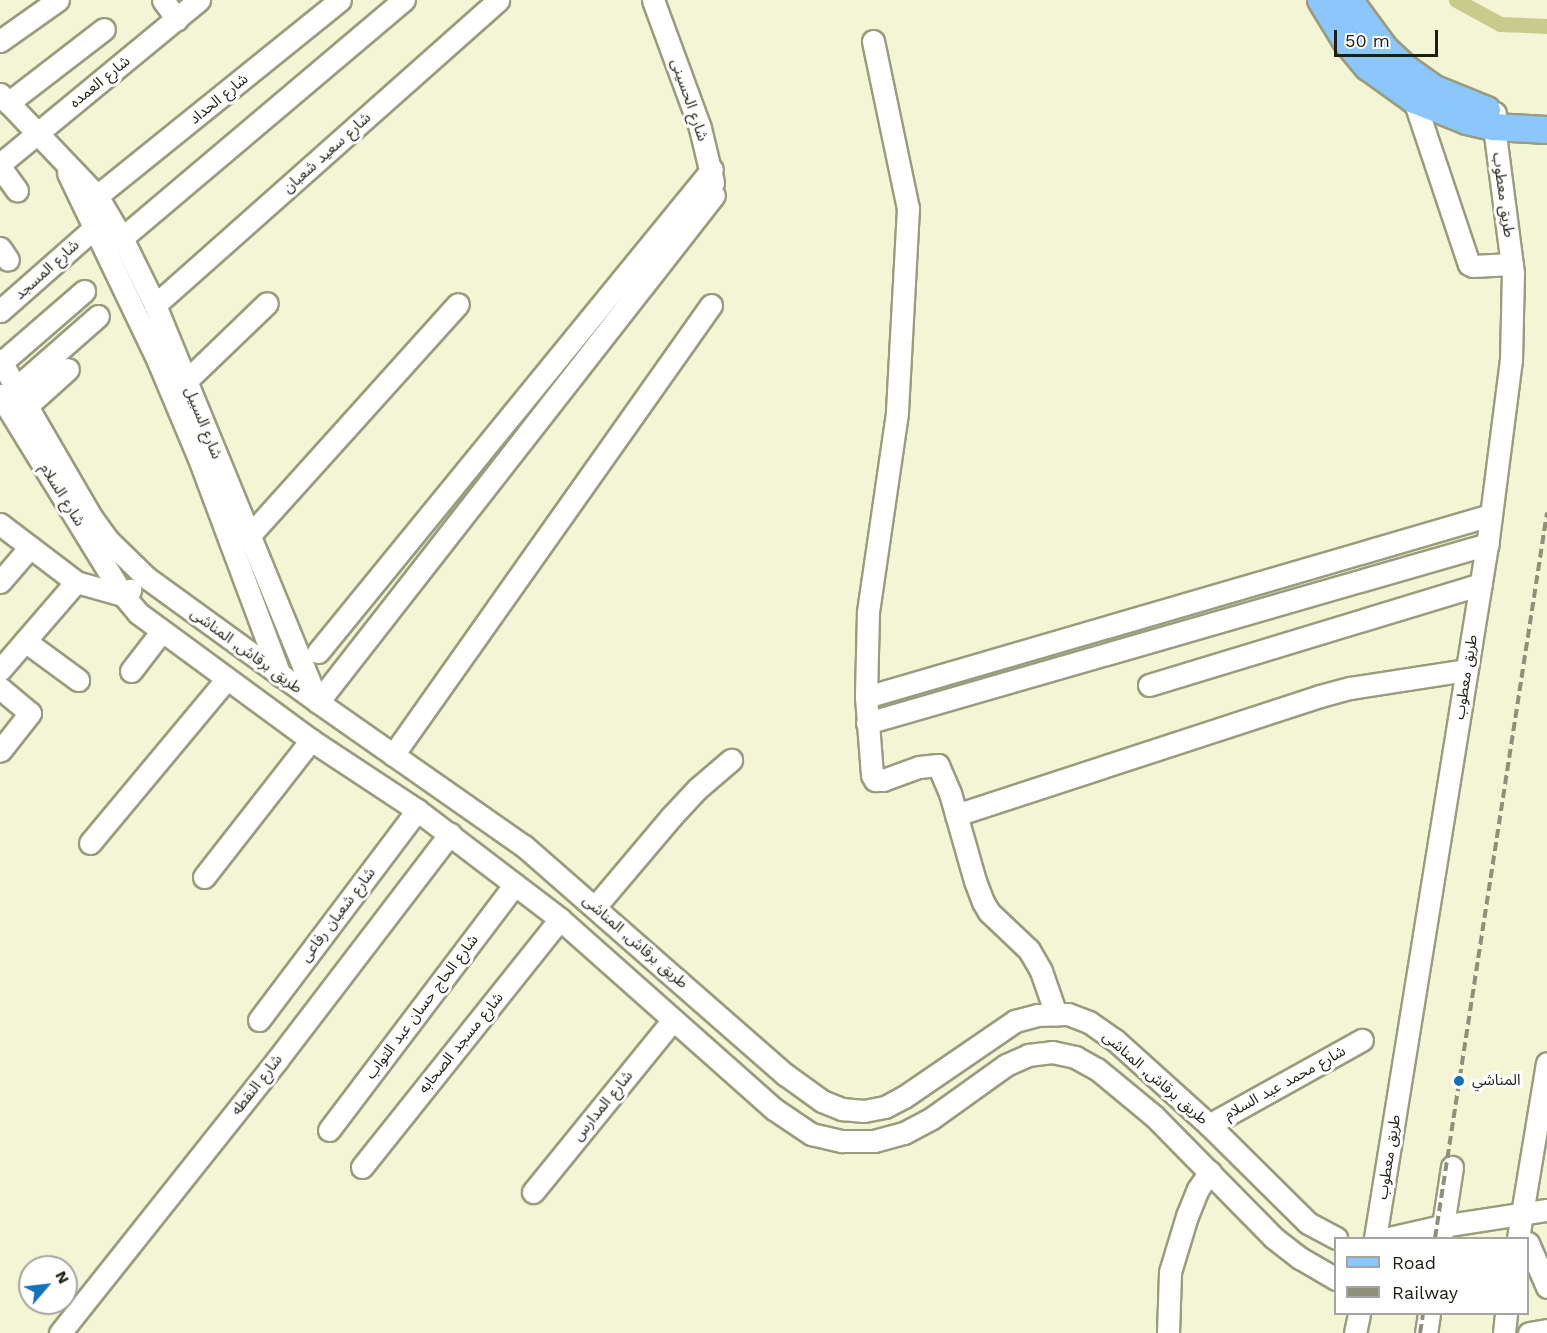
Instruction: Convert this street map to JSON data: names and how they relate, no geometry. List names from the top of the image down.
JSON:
{
  "streets": {
    "street": [
      "شارع العمده",
      "شارع الحداد",
      "شارع الحسينى",
      "شارع سعيد شعبان",
      "طريق معطوب",
      "شارع المسجد",
      "شارع السبيل",
      "شارع السلام",
      "طريق برقاش, المناشى",
      "شارع شعبان رفاعى",
      "شارع الحاج حسان عبد التواب",
      "شارع مسجد الصحابه",
      "شارع محمد عبد السلام",
      "شارع النقطه",
      "شارع المدارس"
    ]
  },
  "crossings": [
    ["شارع العمده", "شارع السبيل"],
    ["شارع الحداد", "شارع السبيل"],
    ["شارع الحسينى", "شارع السبيل"],
    ["شارع الحسينى", "طريق برقاش, المناشى"],
    ["شارع سعيد شعبان", "شارع السبيل"],
    ["شارع المسجد", "شارع السبيل"],
    ["شارع السبيل", "طريق برقاش, المناشى"],
    ["شارع السلام", "طريق برقاش, المناشى"],
    ["طريق برقاش, المناشى", "شارع شعبان رفاعى"],
    ["طريق برقاش, المناشى", "شارع الحاج حسان عبد التواب"],
    ["طريق برقاش, المناشى", "شارع مسجد الصحابه"],
    ["طريق برقاش, المناشى", "شارع محمد عبد السلام"],
    ["طريق برقاش, المناشى", "شارع النقطه"],
    ["طريق برقاش, المناشى", "شارع المدارس"]
  ],
  "places": ["المناشي"],
  "legend": ["Road", "Railway"],
  "scale_bar": "50 m",
  "north": "top right"
}
